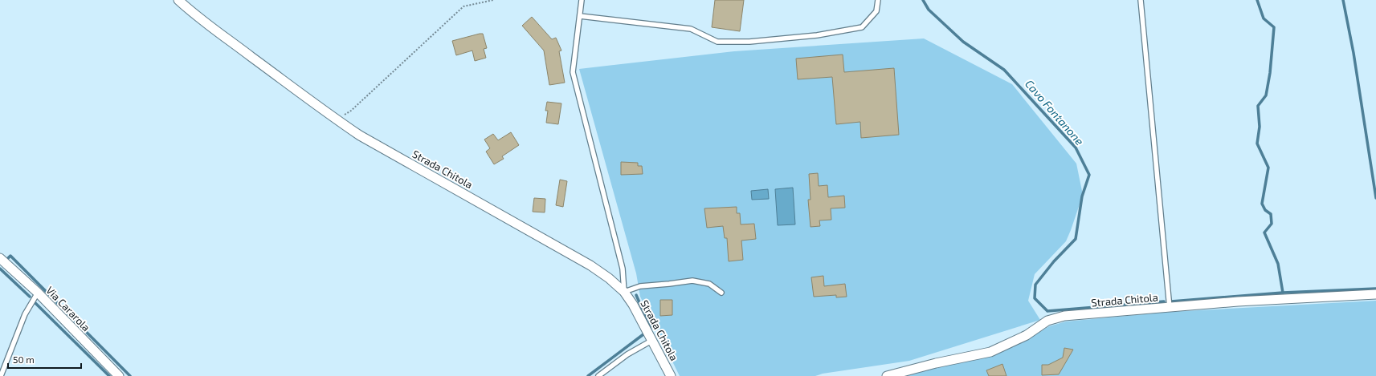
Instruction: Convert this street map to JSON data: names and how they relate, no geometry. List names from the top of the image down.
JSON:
{
  "streets": {
    "street": ["Strada Chitola", "Via Cararola"]
  },
  "water": ["Cavo Fontanone"],
  "scale_bar": "50 m"
}
